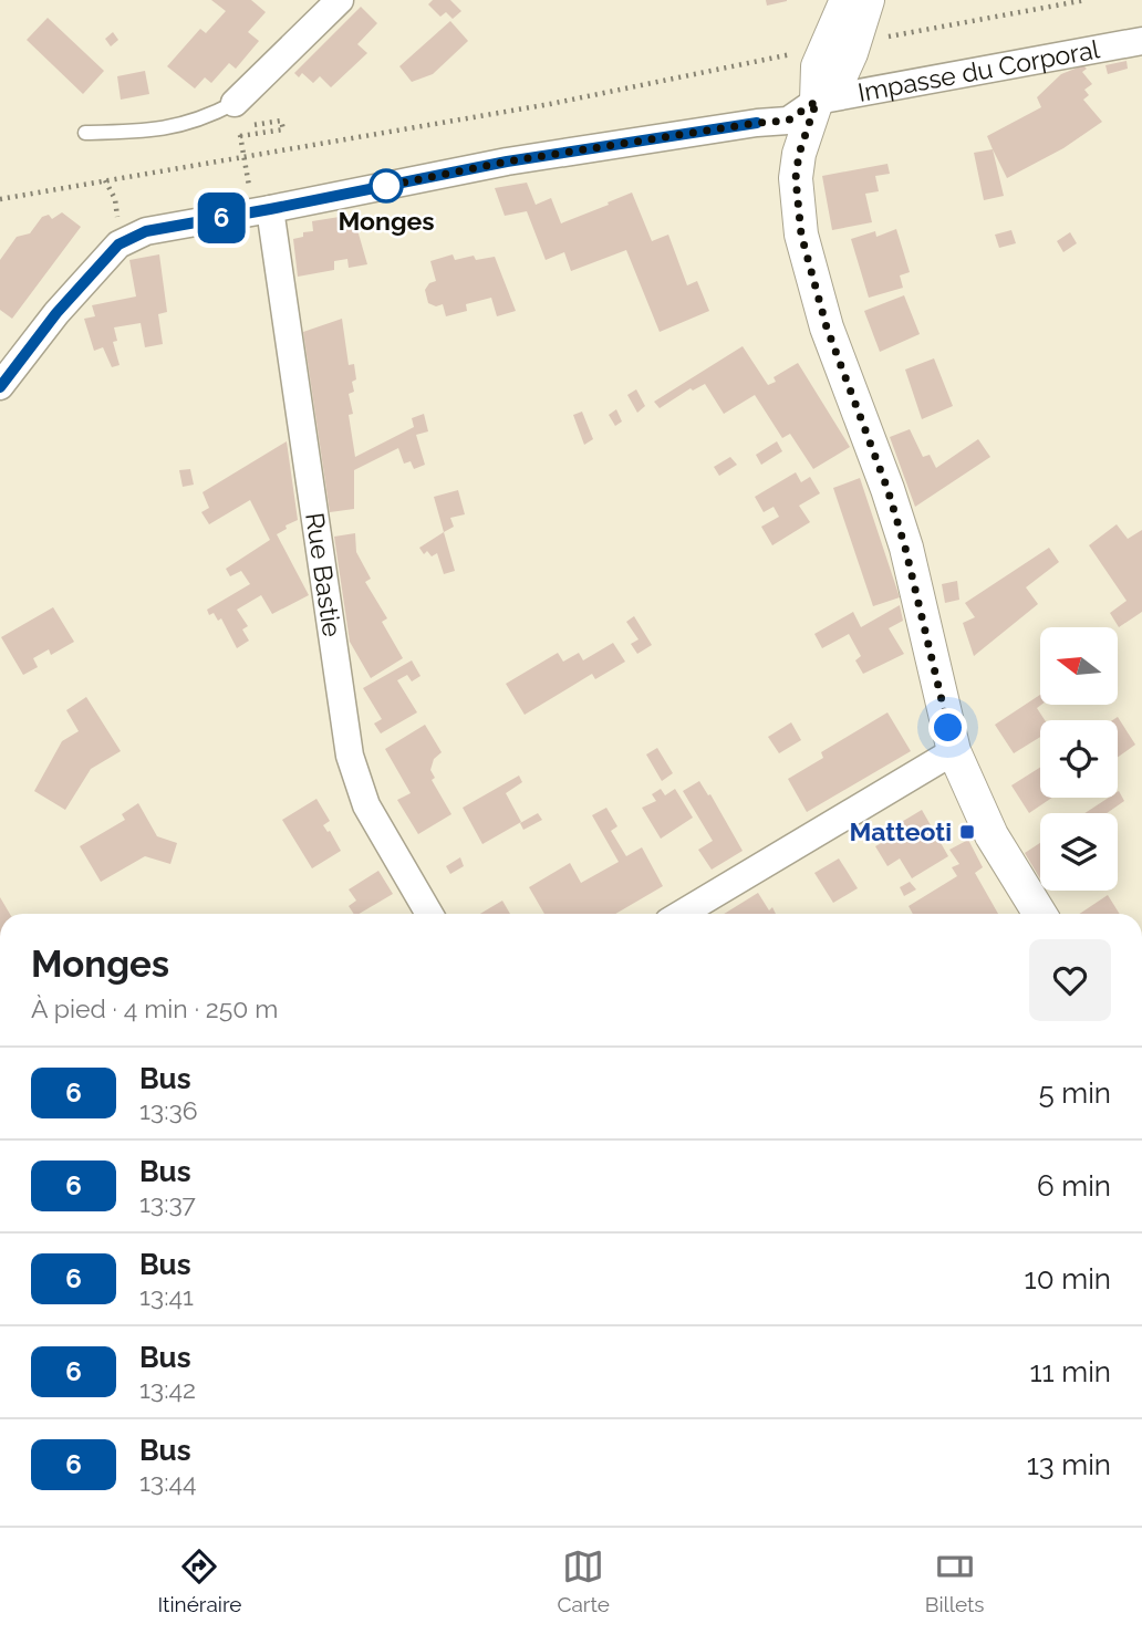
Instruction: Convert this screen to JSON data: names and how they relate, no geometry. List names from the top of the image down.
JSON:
{
  "streets": {
    "street": ["Impasse du Corporal", "Rue Bastie"]
  },
  "places": {
    "other": ["Monges"],
    "transit": ["Matteoti"]
  },
  "lines": ["bus line 6"],
  "north": "left",
  "page": {
    "on_map": "6",
    "heading": ["Monges", "À pied · 4 min · 250 m"],
    "list": [
      {
        "mark": "6",
        "name": "Bus",
        "note": "13:36",
        "value": "5 min"
      },
      {
        "mark": "6",
        "name": "Bus",
        "note": "13:37",
        "value": "6 min"
      },
      {
        "mark": "6",
        "name": "Bus",
        "note": "13:41",
        "value": "10 min"
      },
      {
        "mark": "6",
        "name": "Bus",
        "note": "13:42",
        "value": "11 min"
      },
      {
        "mark": "6",
        "name": "Bus",
        "note": "13:44",
        "value": "13 min"
      }
    ],
    "tabs": ["Itinéraire", "Carte", "Billets"]
  }
}
